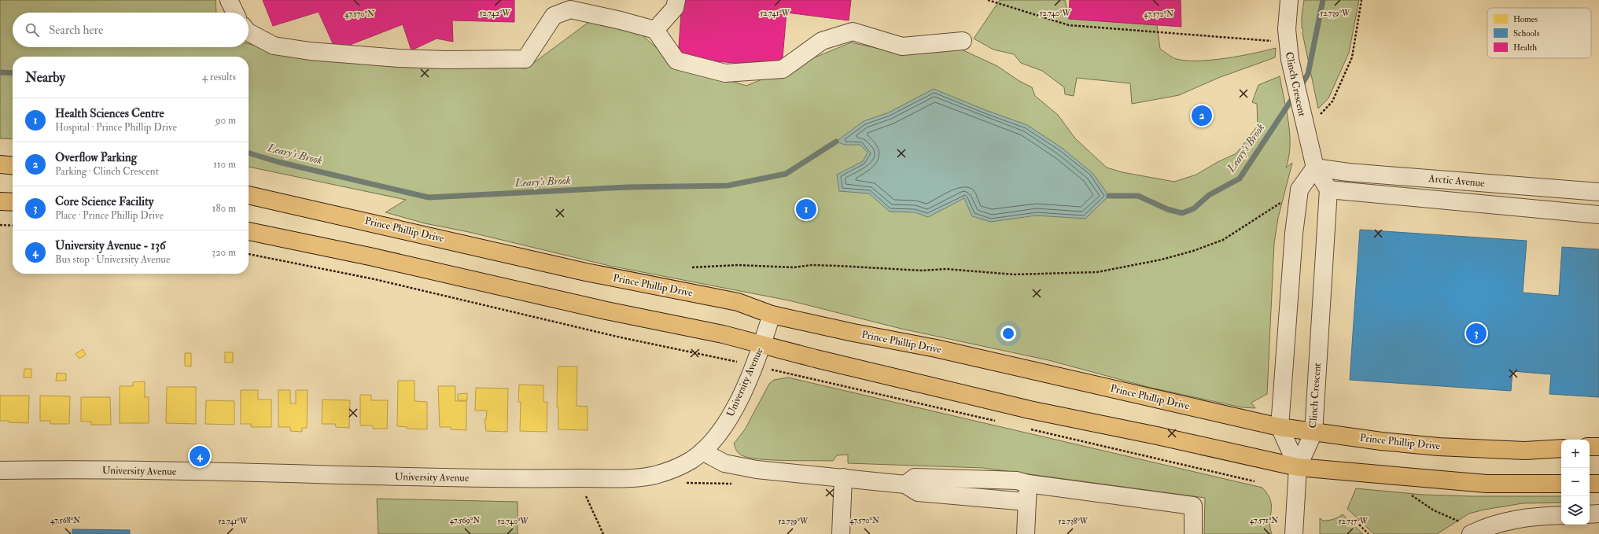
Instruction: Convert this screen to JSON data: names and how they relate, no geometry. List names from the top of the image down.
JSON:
{
  "streets": {
    "main road": ["Prince Phillip Drive"],
    "street": ["Clinch Crescent", "Arctic Avenue", "University Avenue"]
  },
  "crossings": [
    ["Clinch Crescent", "Arctic Avenue"],
    ["Clinch Crescent", "Prince Phillip Drive"],
    ["Prince Phillip Drive", "University Avenue"]
  ],
  "water": ["Leary's Brook"],
  "legend": ["Homes", "Schools", "Health"],
  "page": {
    "search": "Search here",
    "heading": ["Nearby", "4 results"],
    "list": [
      {
        "mark": "1",
        "name": "Health Sciences Centre",
        "note": "Hospital · Prince Phillip Drive",
        "value": "90 m"
      },
      {
        "mark": "2",
        "name": "Overflow Parking",
        "note": "Parking · Clinch Crescent",
        "value": "110 m"
      },
      {
        "mark": "3",
        "name": "Core Science Facility",
        "note": "Place · Prince Phillip Drive",
        "value": "180 m"
      },
      {
        "mark": "4",
        "name": "University Avenue - 136",
        "note": "Bus stop · University Avenue",
        "value": "320 m"
      }
    ],
    "pins": [
      "2",
      "1",
      "3",
      "4"
    ],
    "map_buttons": ["+", "−"]
  },
  "coordinates": [
    "52.742°W",
    "52.741°W",
    "52.740°W",
    "52.739°W",
    "47.572°N",
    "47.570°N",
    "47.568°N",
    "47.569°N",
    "47.571°N",
    "52.738°W",
    "52.737°W"
  ]
}
